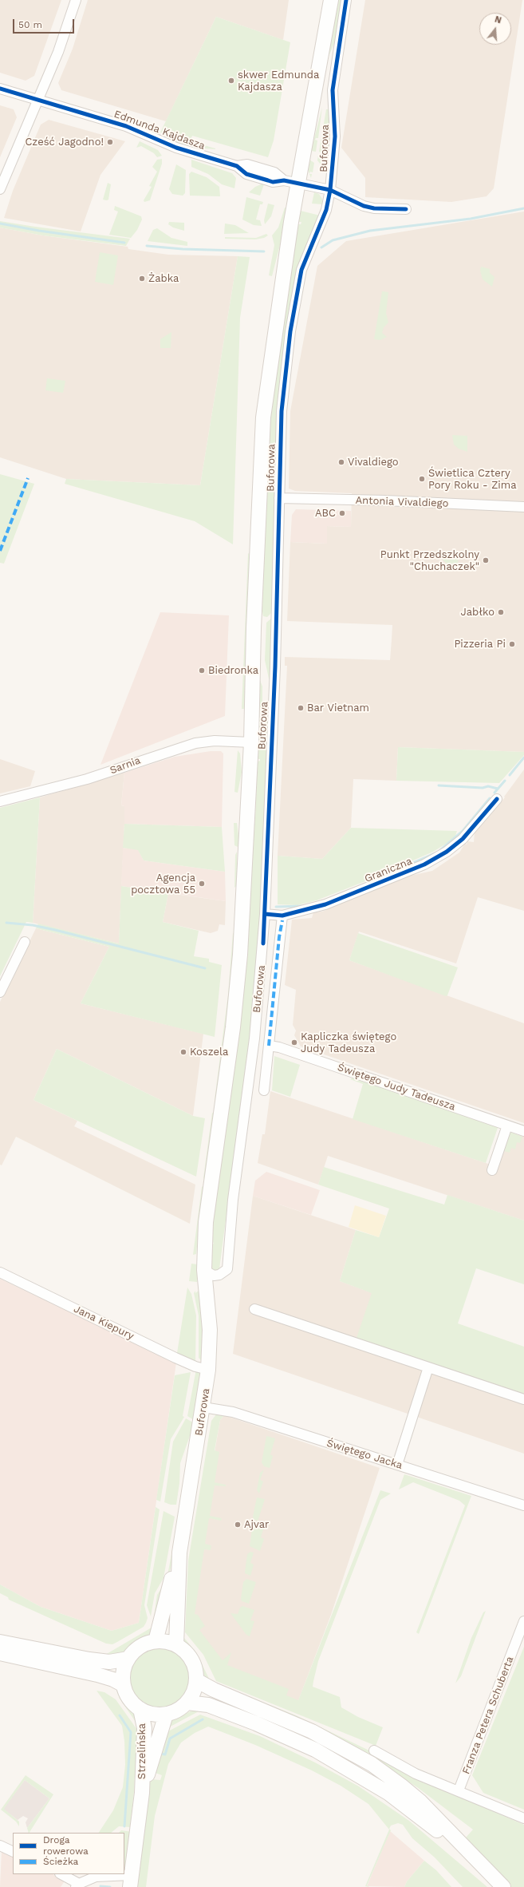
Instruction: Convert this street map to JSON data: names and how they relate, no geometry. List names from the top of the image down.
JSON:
{
  "streets": {
    "main road": ["Buforowa", "Strzelińska"],
    "street": [
      "Edmunda Kajdasza",
      "Antonia Vivaldiego",
      "Sarnia",
      "Graniczna",
      "Świętego Judy Tadeusza",
      "Jana Kiepury",
      "Świętego Jacka",
      "Franza Petera Schuberta"
    ]
  },
  "crossings": [
    ["Edmunda Kajdasza", "Buforowa"],
    ["Buforowa", "Antonia Vivaldiego"],
    ["Buforowa", "Sarnia"],
    ["Buforowa", "Graniczna"],
    ["Buforowa", "Jana Kiepury"],
    ["Buforowa", "Świętego Jacka"],
    ["Buforowa", "Strzelińska"]
  ],
  "places": [
    "skwer Edmunda Kajdasza",
    "Cześć Jagodno!",
    "Żabka",
    "Vivaldiego",
    "Świetlica Cztery Pory Roku - Zima",
    "ABC",
    "Punkt Przedszkolny \"Chuchaczek\"",
    "Jabłko",
    "Pizzeria Pi",
    "Biedronka",
    "Bar Vietnam",
    "Agencja pocztowa 55",
    "Kapliczka świętego Judy Tadeusza",
    "Koszela",
    "Ajvar"
  ],
  "legend": ["Droga rowerowa", "Ścieżka"],
  "scale_bar": "50 m",
  "north": "top"
}
